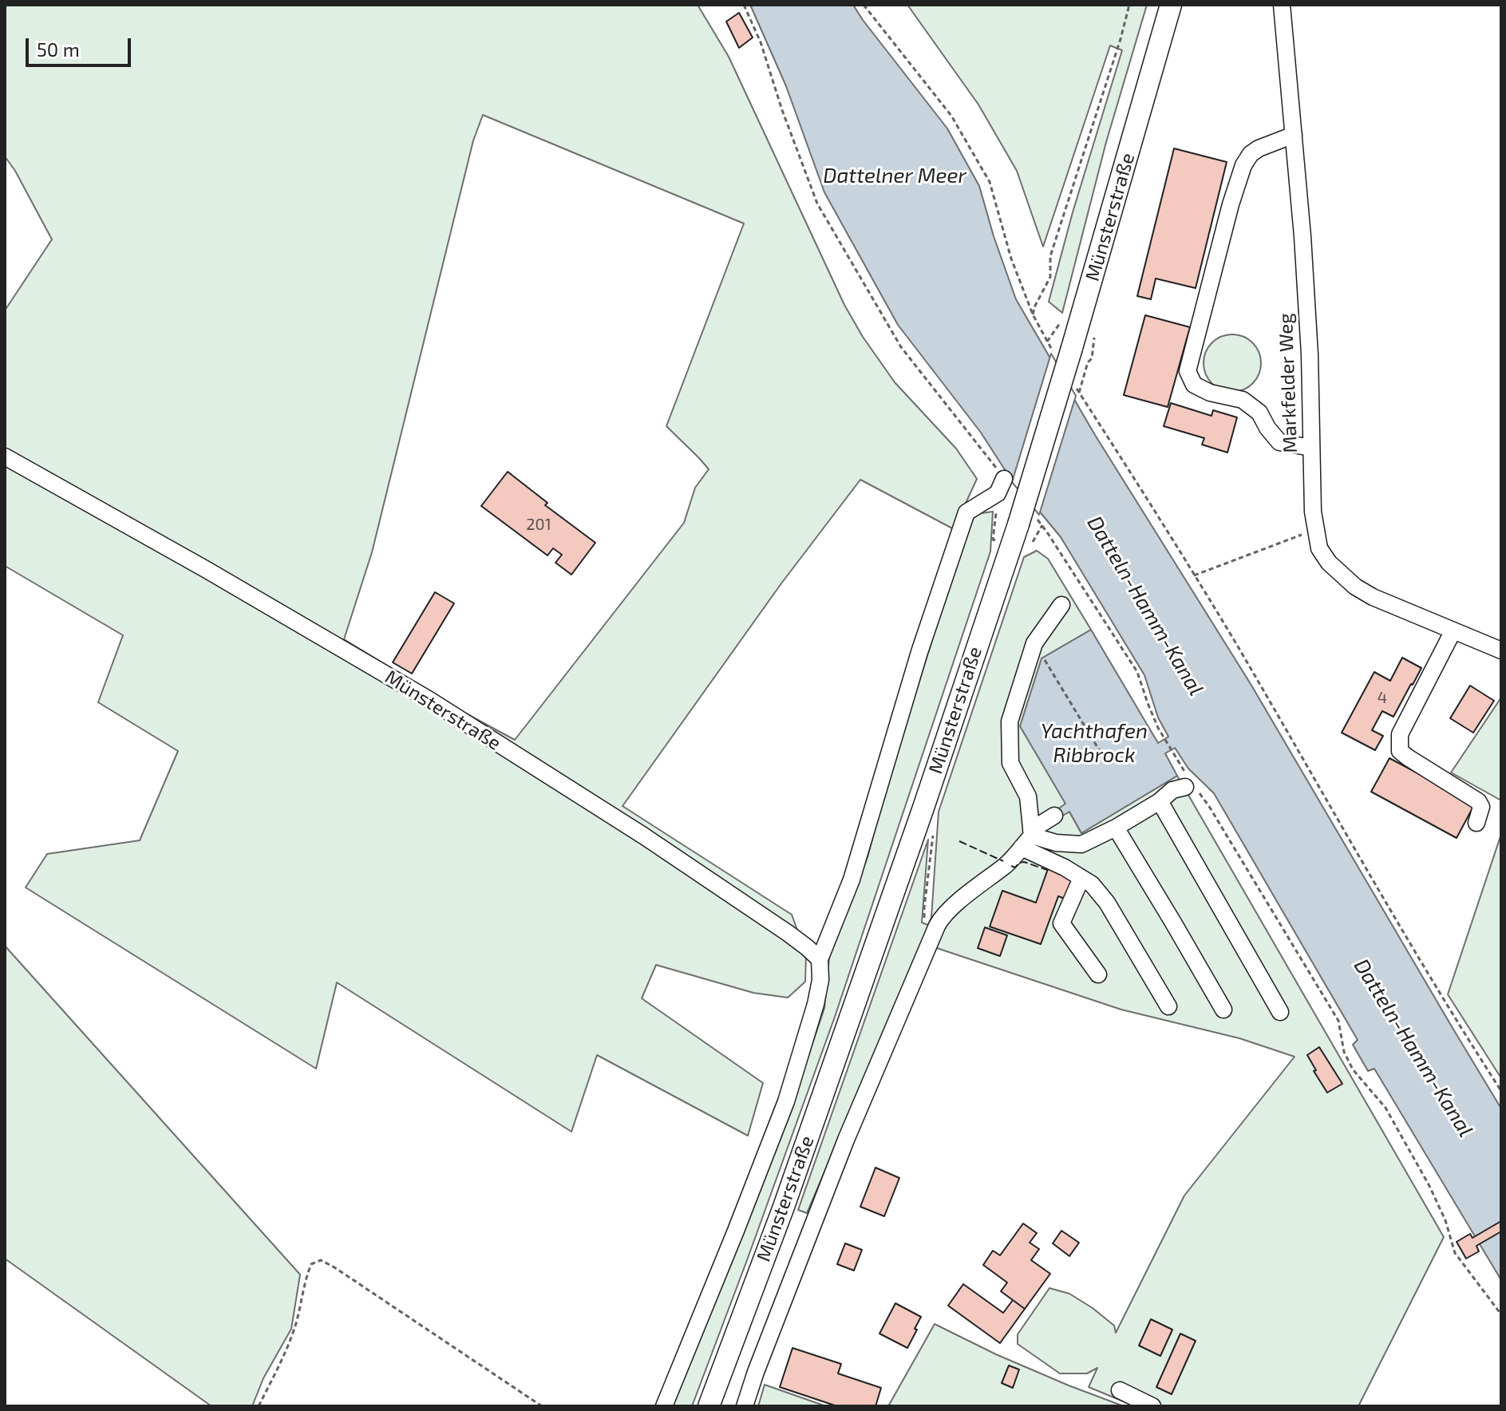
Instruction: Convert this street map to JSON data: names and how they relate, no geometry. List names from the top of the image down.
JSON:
{
  "streets": {
    "main road": ["Münsterstraße"],
    "street": ["Markfelder Weg"]
  },
  "water": ["Dattelner Meer", "Datteln-Hamm-Kanal", "Yachthafen Ribbrock"],
  "house_numbers": ["201", "4"],
  "scale_bar": "50 m"
}
